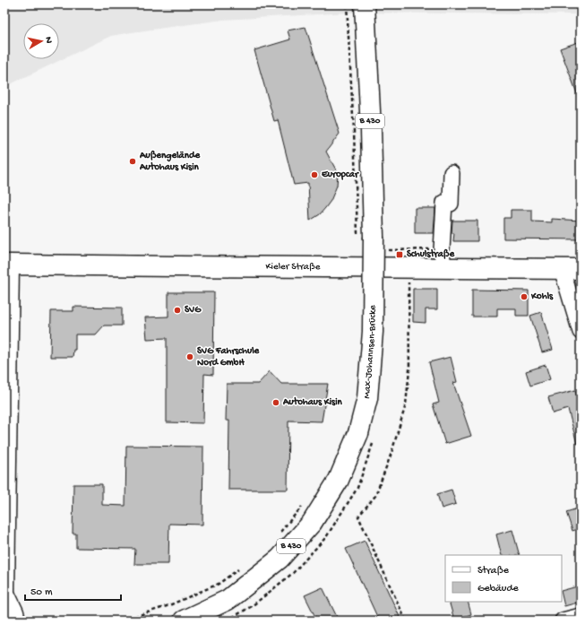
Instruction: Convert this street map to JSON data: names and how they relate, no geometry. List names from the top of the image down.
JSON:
{
  "streets": {
    "main road": ["B 430", "Kieler Straße", "Max-Johannsen-Brücke"]
  },
  "places": {
    "other": [
      "Außengelände Autohaus Kisin",
      "Europcar",
      "Kohls",
      "SVG",
      "SVG Fahrschule Nord GmbH",
      "Autohaus Kisin"
    ],
    "transit": ["Schulstraße"]
  },
  "legend": ["Straße", "Gebäude"],
  "scale_bar": "50 m",
  "north": "right"
}
